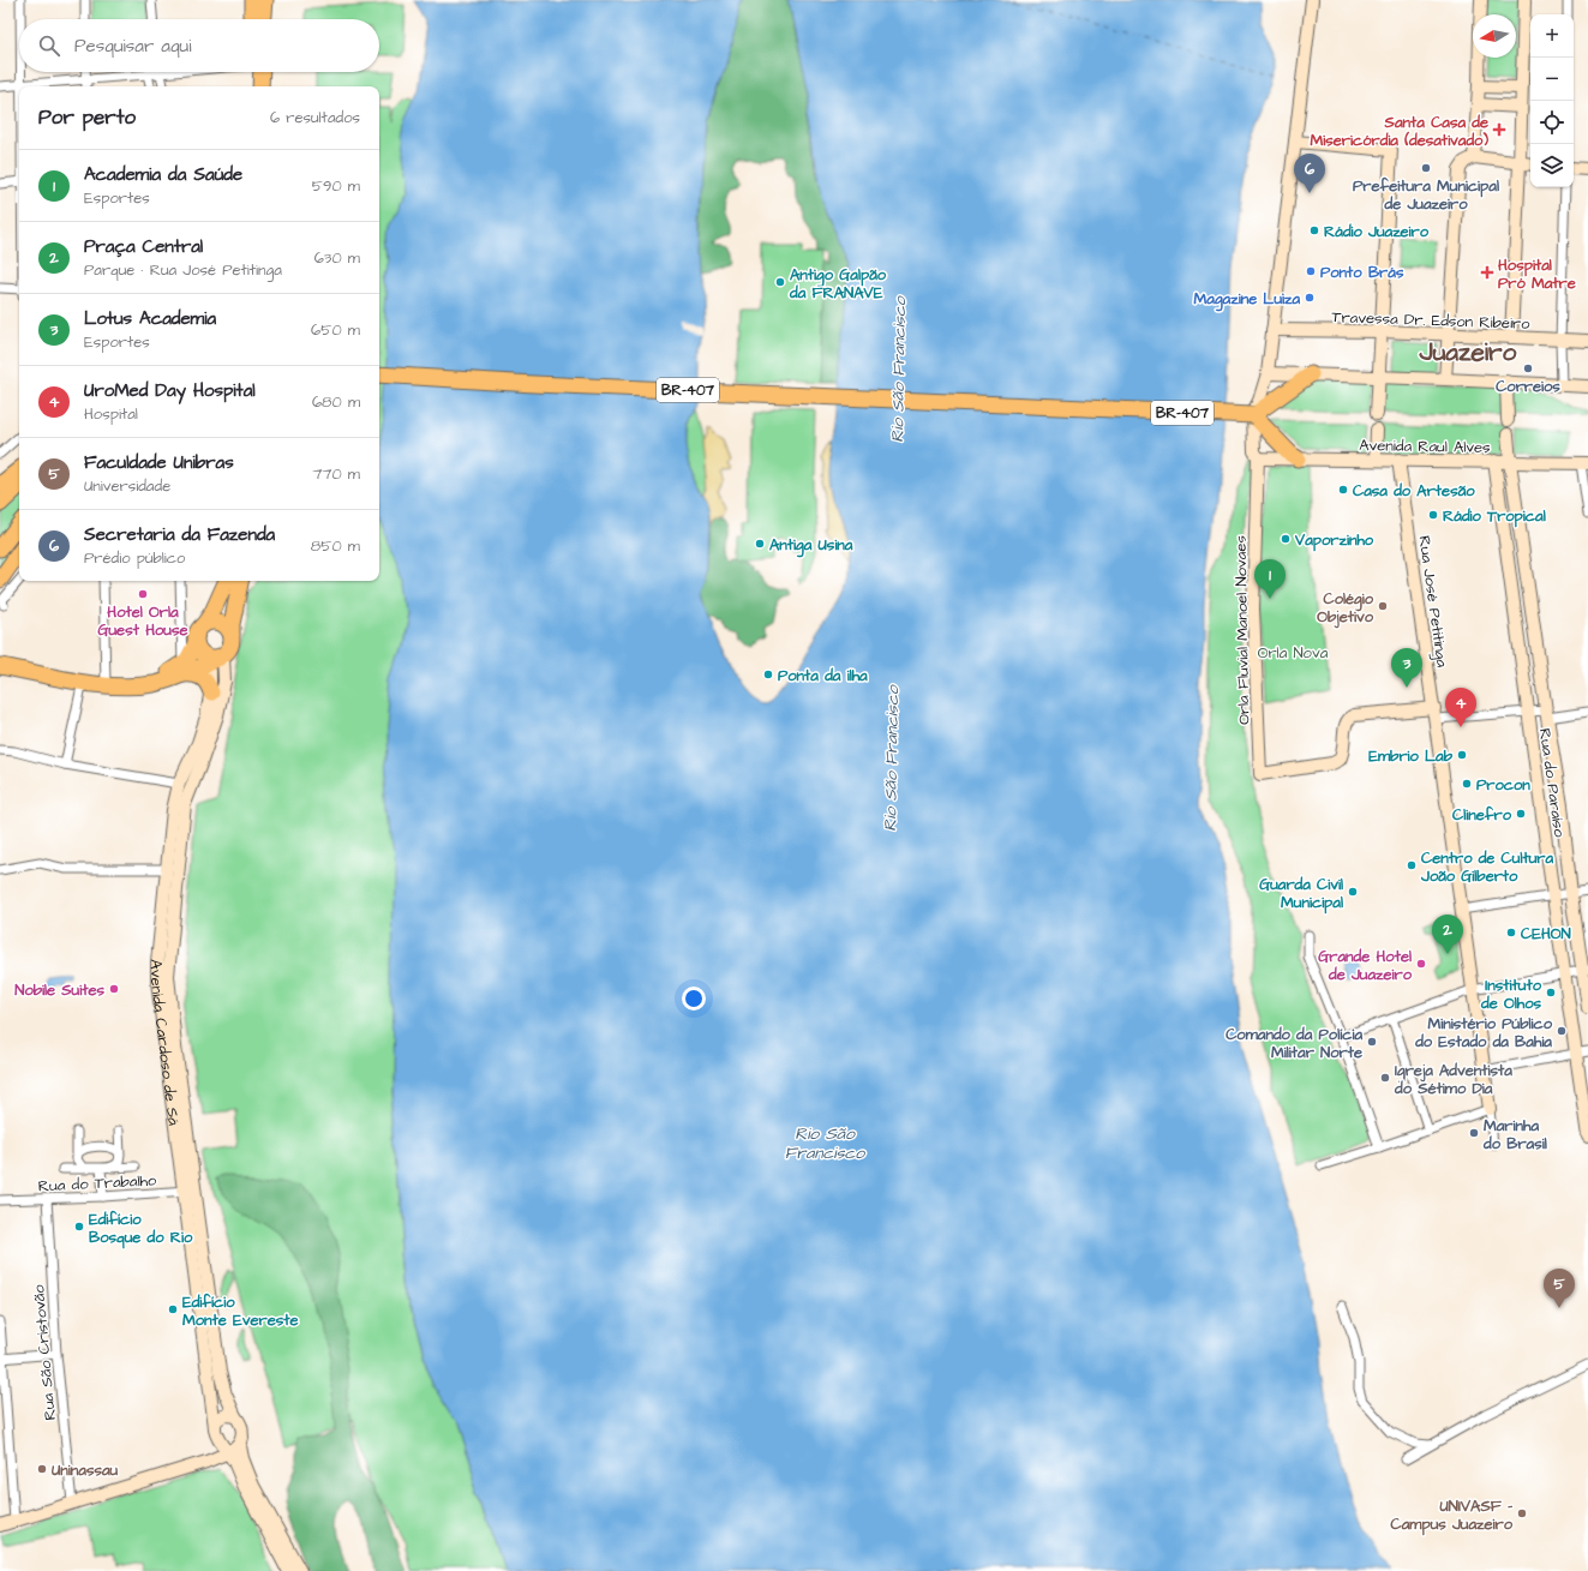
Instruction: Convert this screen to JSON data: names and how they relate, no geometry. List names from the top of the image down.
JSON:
{
  "streets": {
    "highway": ["BR-407"],
    "street": [
      "Travessa Dr. Edson Ribeiro",
      "Avenida Raul Alves",
      "Rua José Petitinga",
      "Orla Fluvial Manoel Novaes",
      "Rua do Paraíso",
      "Avenida Cardoso de Sá",
      "Rua do Trabalho",
      "Rua São Cristovão"
    ]
  },
  "crossings": [
    ["BR-407", "Orla Fluvial Manoel Novaes"],
    ["Avenida Raul Alves", "Rua José Petitinga"],
    ["Avenida Raul Alves", "Orla Fluvial Manoel Novaes"],
    ["Avenida Raul Alves", "Rua do Paraíso"],
    ["Rua José Petitinga", "Orla Fluvial Manoel Novaes"],
    ["Avenida Cardoso de Sá", "Rua do Trabalho"],
    ["Rua do Trabalho", "Rua São Cristovão"]
  ],
  "districts": ["Juazeiro"],
  "water": ["Rio São Francisco"],
  "parks": ["Orla Nova"],
  "places": {
    "health": ["Santa Casa de Misericórdia (desativado)", "Hospital Pró Matre"],
    "other": [
      "Prefeitura Municipal de Juazeiro",
      "Rádio Juazeiro",
      "Ponto Brás",
      "Antigo Galpão da FRANAVE",
      "Magazine Luiza",
      "Correios",
      "Casa do Artesão",
      "Rádio Tropical",
      "Vaporzinho",
      "Antiga Usina",
      "Hotel Orla Guest House",
      "Colégio Objetivo",
      "Ponta da ilha",
      "Embrio Lab",
      "Procon",
      "Clinefro",
      "Centro de Cultura João Gilberto",
      "Guarda Civil Municipal",
      "CEHON",
      "Grande Hotel de Juazeiro",
      "Nobile Suites",
      "Instituto de Olhos",
      "Ministério Público do Estado da Bahia",
      "Comando da Polícia Militar Norte",
      "Igreja Adventista do Sétimo Dia",
      "Marinha do Brasil",
      "Edifício Bosque do Rio",
      "Edifício Monte Evereste",
      "Uninassau",
      "UNIVASF - Campus Juazeiro"
    ]
  },
  "north": "left",
  "page": {
    "map_buttons": ["+", "−"],
    "search": "Pesquisar aqui",
    "heading": ["Por perto", "6 resultados"],
    "list": [
      {
        "mark": "1",
        "name": "Academia da Saúde",
        "note": "Esportes",
        "value": "590 m"
      },
      {
        "mark": "2",
        "name": "Praça Central",
        "note": "Parque · Rua José Petitinga",
        "value": "630 m"
      },
      {
        "mark": "3",
        "name": "Lotus Academia",
        "note": "Esportes",
        "value": "650 m"
      },
      {
        "mark": "4",
        "name": "UroMed Day Hospital",
        "note": "Hospital",
        "value": "680 m"
      },
      {
        "mark": "5",
        "name": "Faculdade Unibras",
        "note": "Universidade",
        "value": "770 m"
      },
      {
        "mark": "6",
        "name": "Secretaria da Fazenda",
        "note": "Prédio público",
        "value": "850 m"
      }
    ],
    "pins": [
      "6",
      "1",
      "3",
      "4",
      "2",
      "5"
    ]
  }
}
